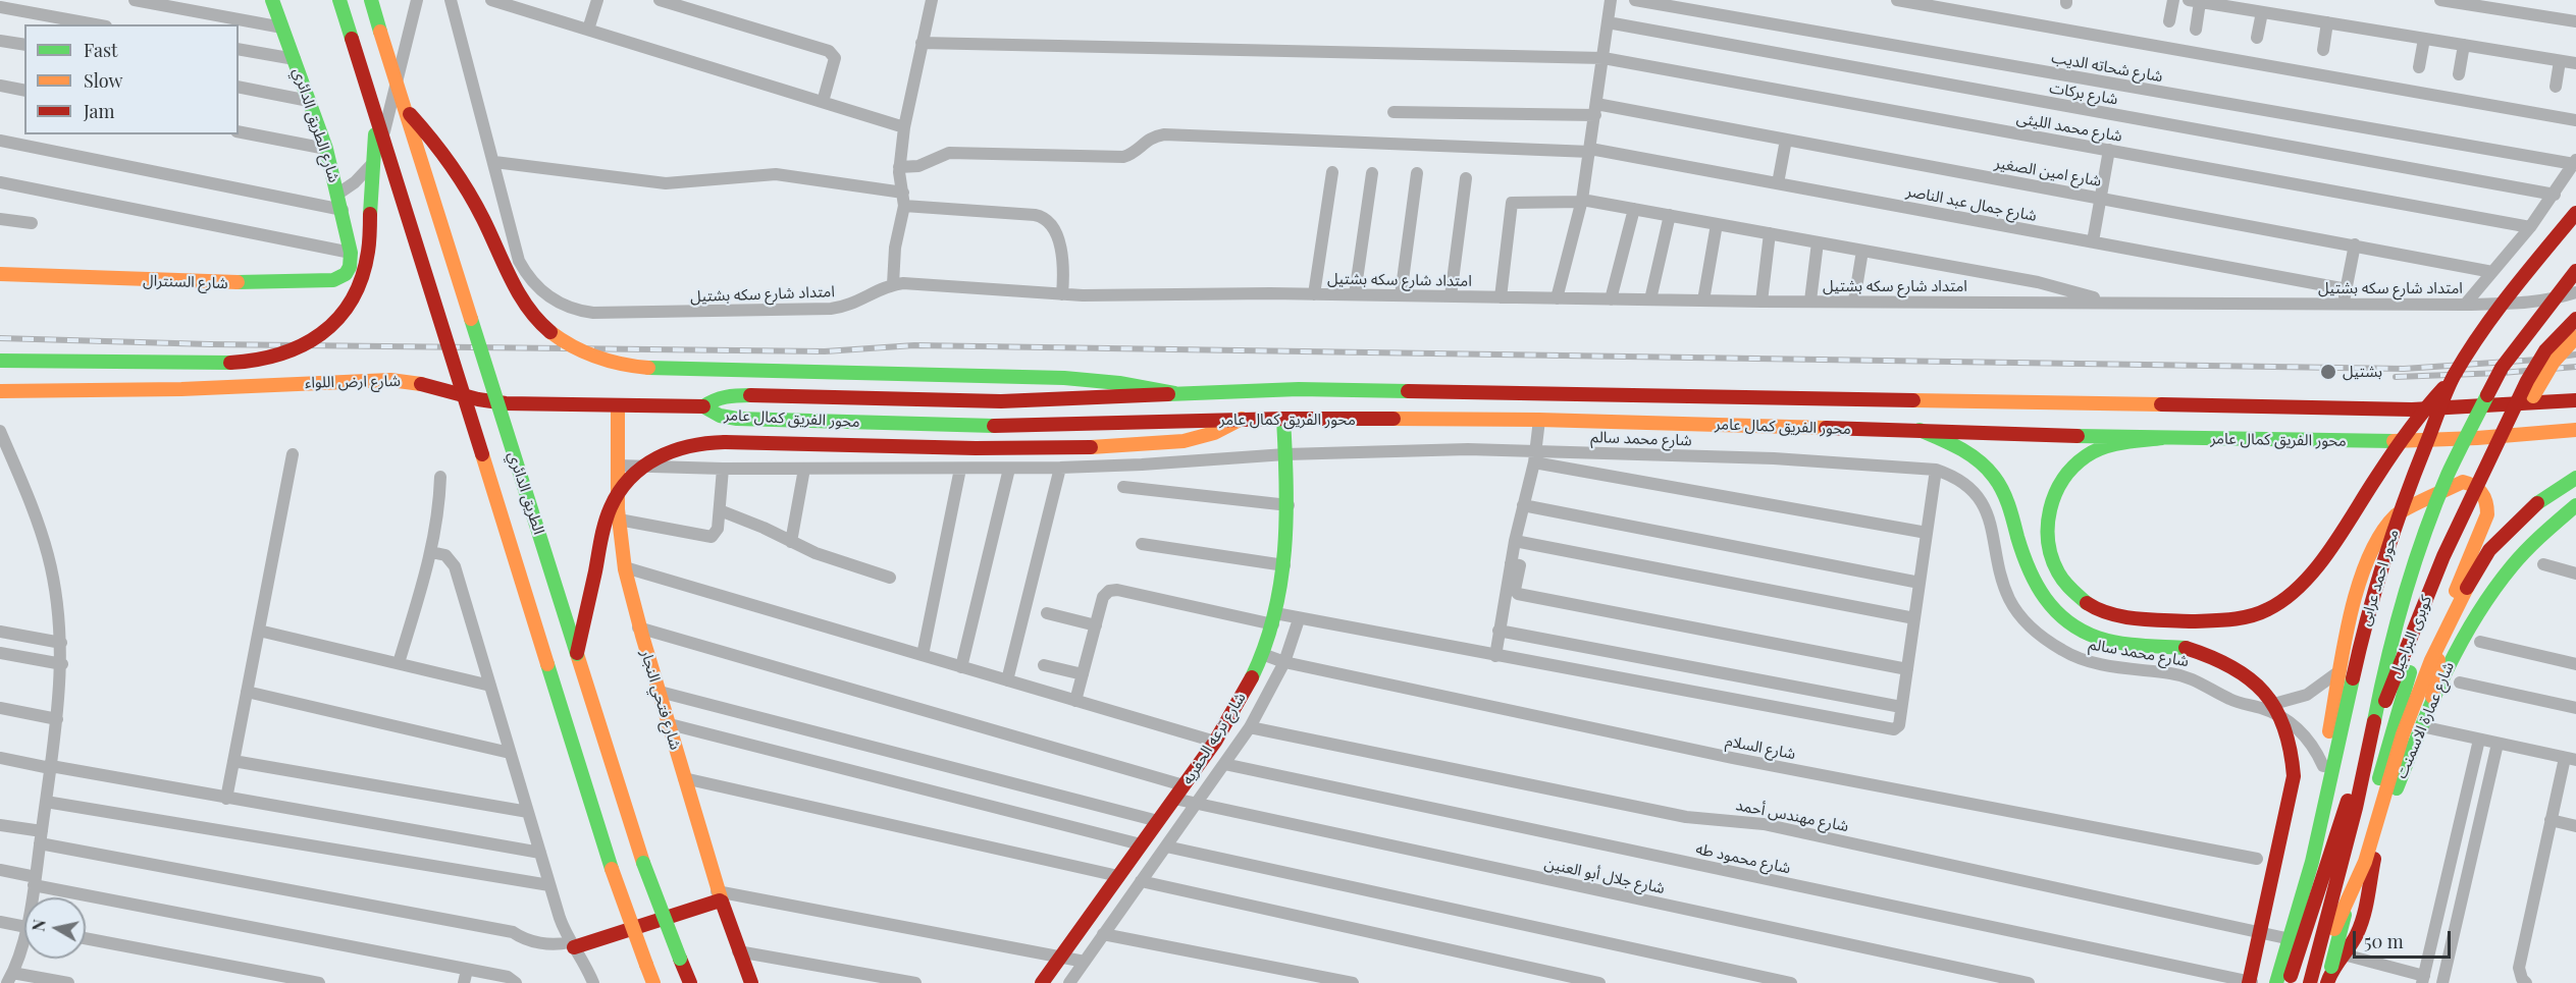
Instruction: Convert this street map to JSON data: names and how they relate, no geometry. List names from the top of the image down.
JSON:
{
  "streets": {
    "main road": [
      "شارع الطريق الدائري",
      "شارع السنترال",
      "شارع ارض اللواء",
      "محور الفريق كمال عامر",
      "الطريق الدائري",
      "محور احمد عرابى",
      "كوبرى البراجيل",
      "شارع فتحي النجار",
      "شارع عمارة الاسمنت",
      "شارع ترعه الحفريه"
    ],
    "street": [
      "شارع شحاته الديب",
      "شارع بركات",
      "شارع محمد الليثى",
      "شارع امين الصغير",
      "شارع جمال عبد الناصر",
      "امتداد شارع سكه بشتيل",
      "شارع محمد سالم",
      "شارع السلام",
      "شارع مهندس أحمد",
      "شارع محمود طه",
      "شارع جلال أبو العنين"
    ]
  },
  "crossings": [
    ["شارع الطريق الدائري", "شارع السنترال"],
    ["شارع ارض اللواء", "محور الفريق كمال عامر"],
    ["شارع ارض اللواء", "شارع فتحي النجار"],
    ["محور الفريق كمال عامر", "شارع ترعه الحفريه"],
    ["كوبرى البراجيل", "شارع عمارة الاسمنت"],
    ["شارع ترعه الحفريه", "شارع السلام"],
    ["شارع ترعه الحفريه", "شارع مهندس أحمد"],
    ["شارع ترعه الحفريه", "شارع محمود طه"],
    ["شارع ترعه الحفريه", "شارع جلال أبو العنين"]
  ],
  "places": ["بشتيل"],
  "legend": ["Fast", "Slow", "Jam"],
  "scale_bar": "50 m",
  "north": "left"
}
